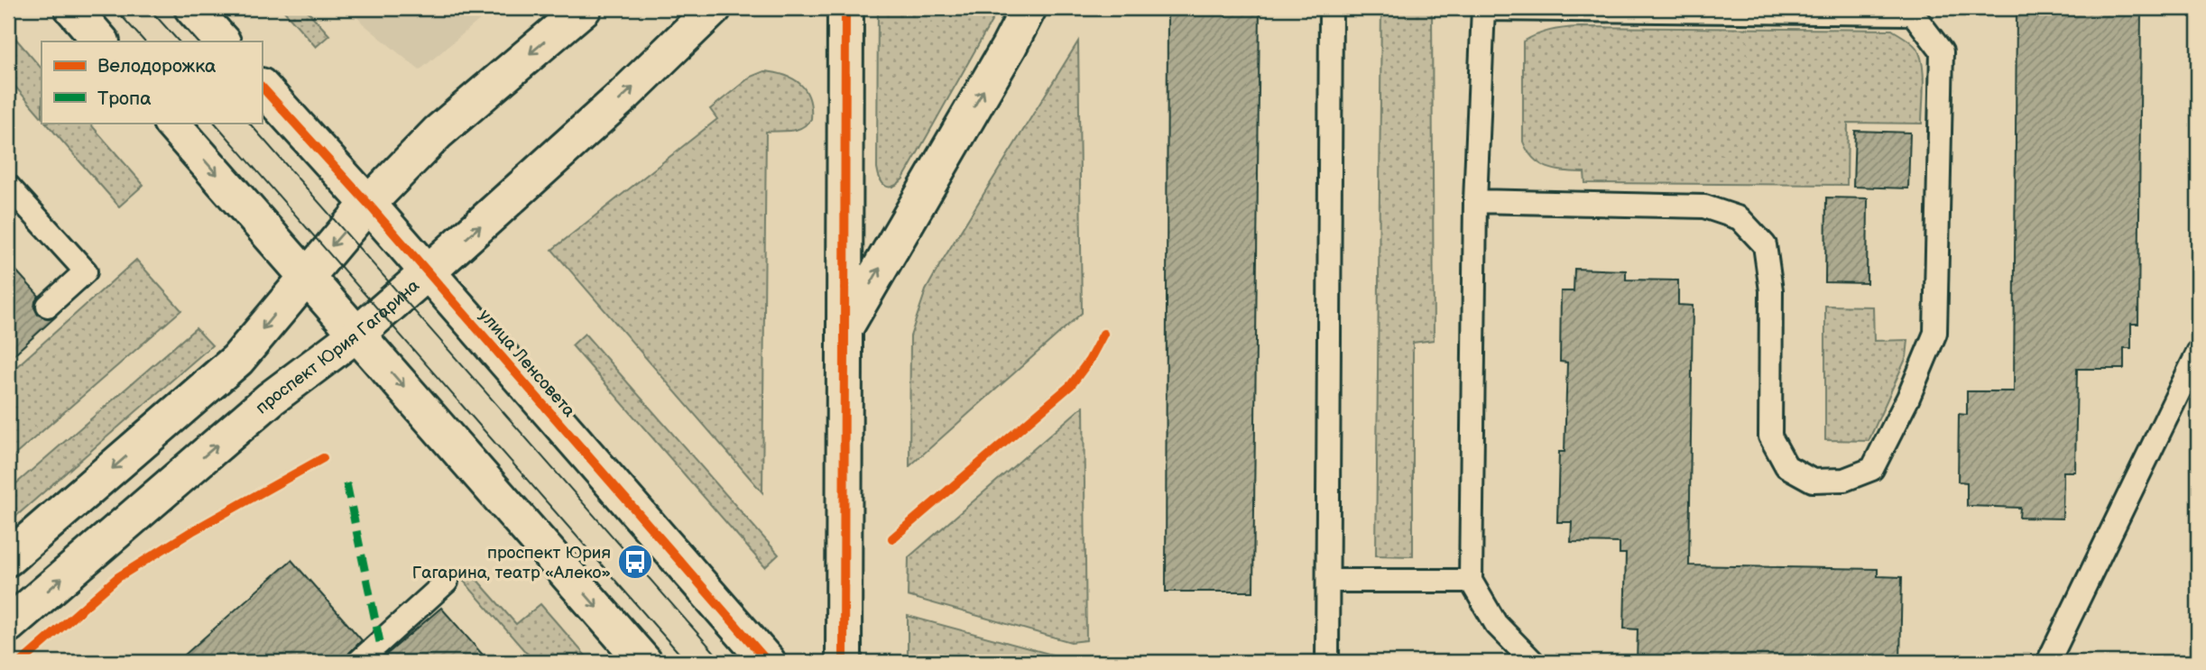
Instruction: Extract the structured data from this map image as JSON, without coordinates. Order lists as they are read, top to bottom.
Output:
{
  "streets": {
    "street": ["проспект Юрия Гагарина", "улица Ленсовета"]
  },
  "crossings": [
    ["проспект Юрия Гагарина", "улица Ленсовета"]
  ],
  "places": {
    "bus stop": ["проспект Юрия Гагарина, театр «Алеко»"]
  },
  "legend": ["Велодорожка", "Тропа"]
}
